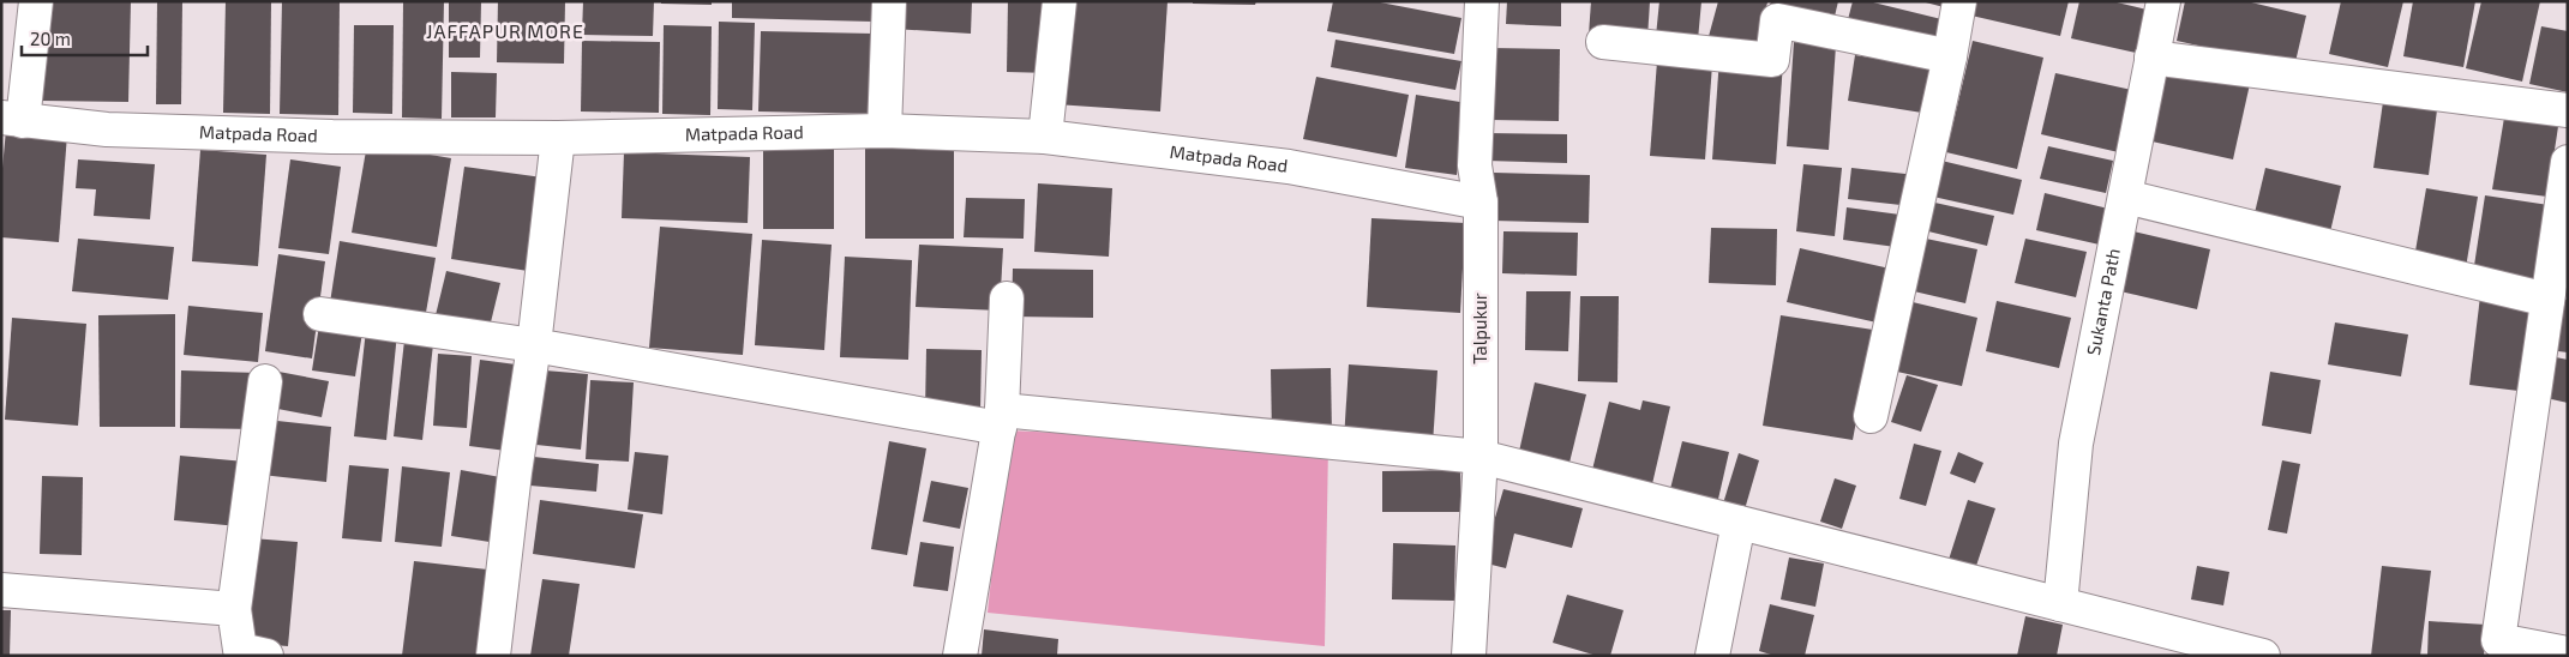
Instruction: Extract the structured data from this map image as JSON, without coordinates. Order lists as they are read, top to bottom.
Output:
{
  "streets": {
    "street": ["Matpada Road", "Sukanta Path", "Talpukur"]
  },
  "crossings": [
    ["Matpada Road", "Talpukur"]
  ],
  "districts": ["JAFFAPUR MORE"],
  "scale_bar": "20 m"
}
